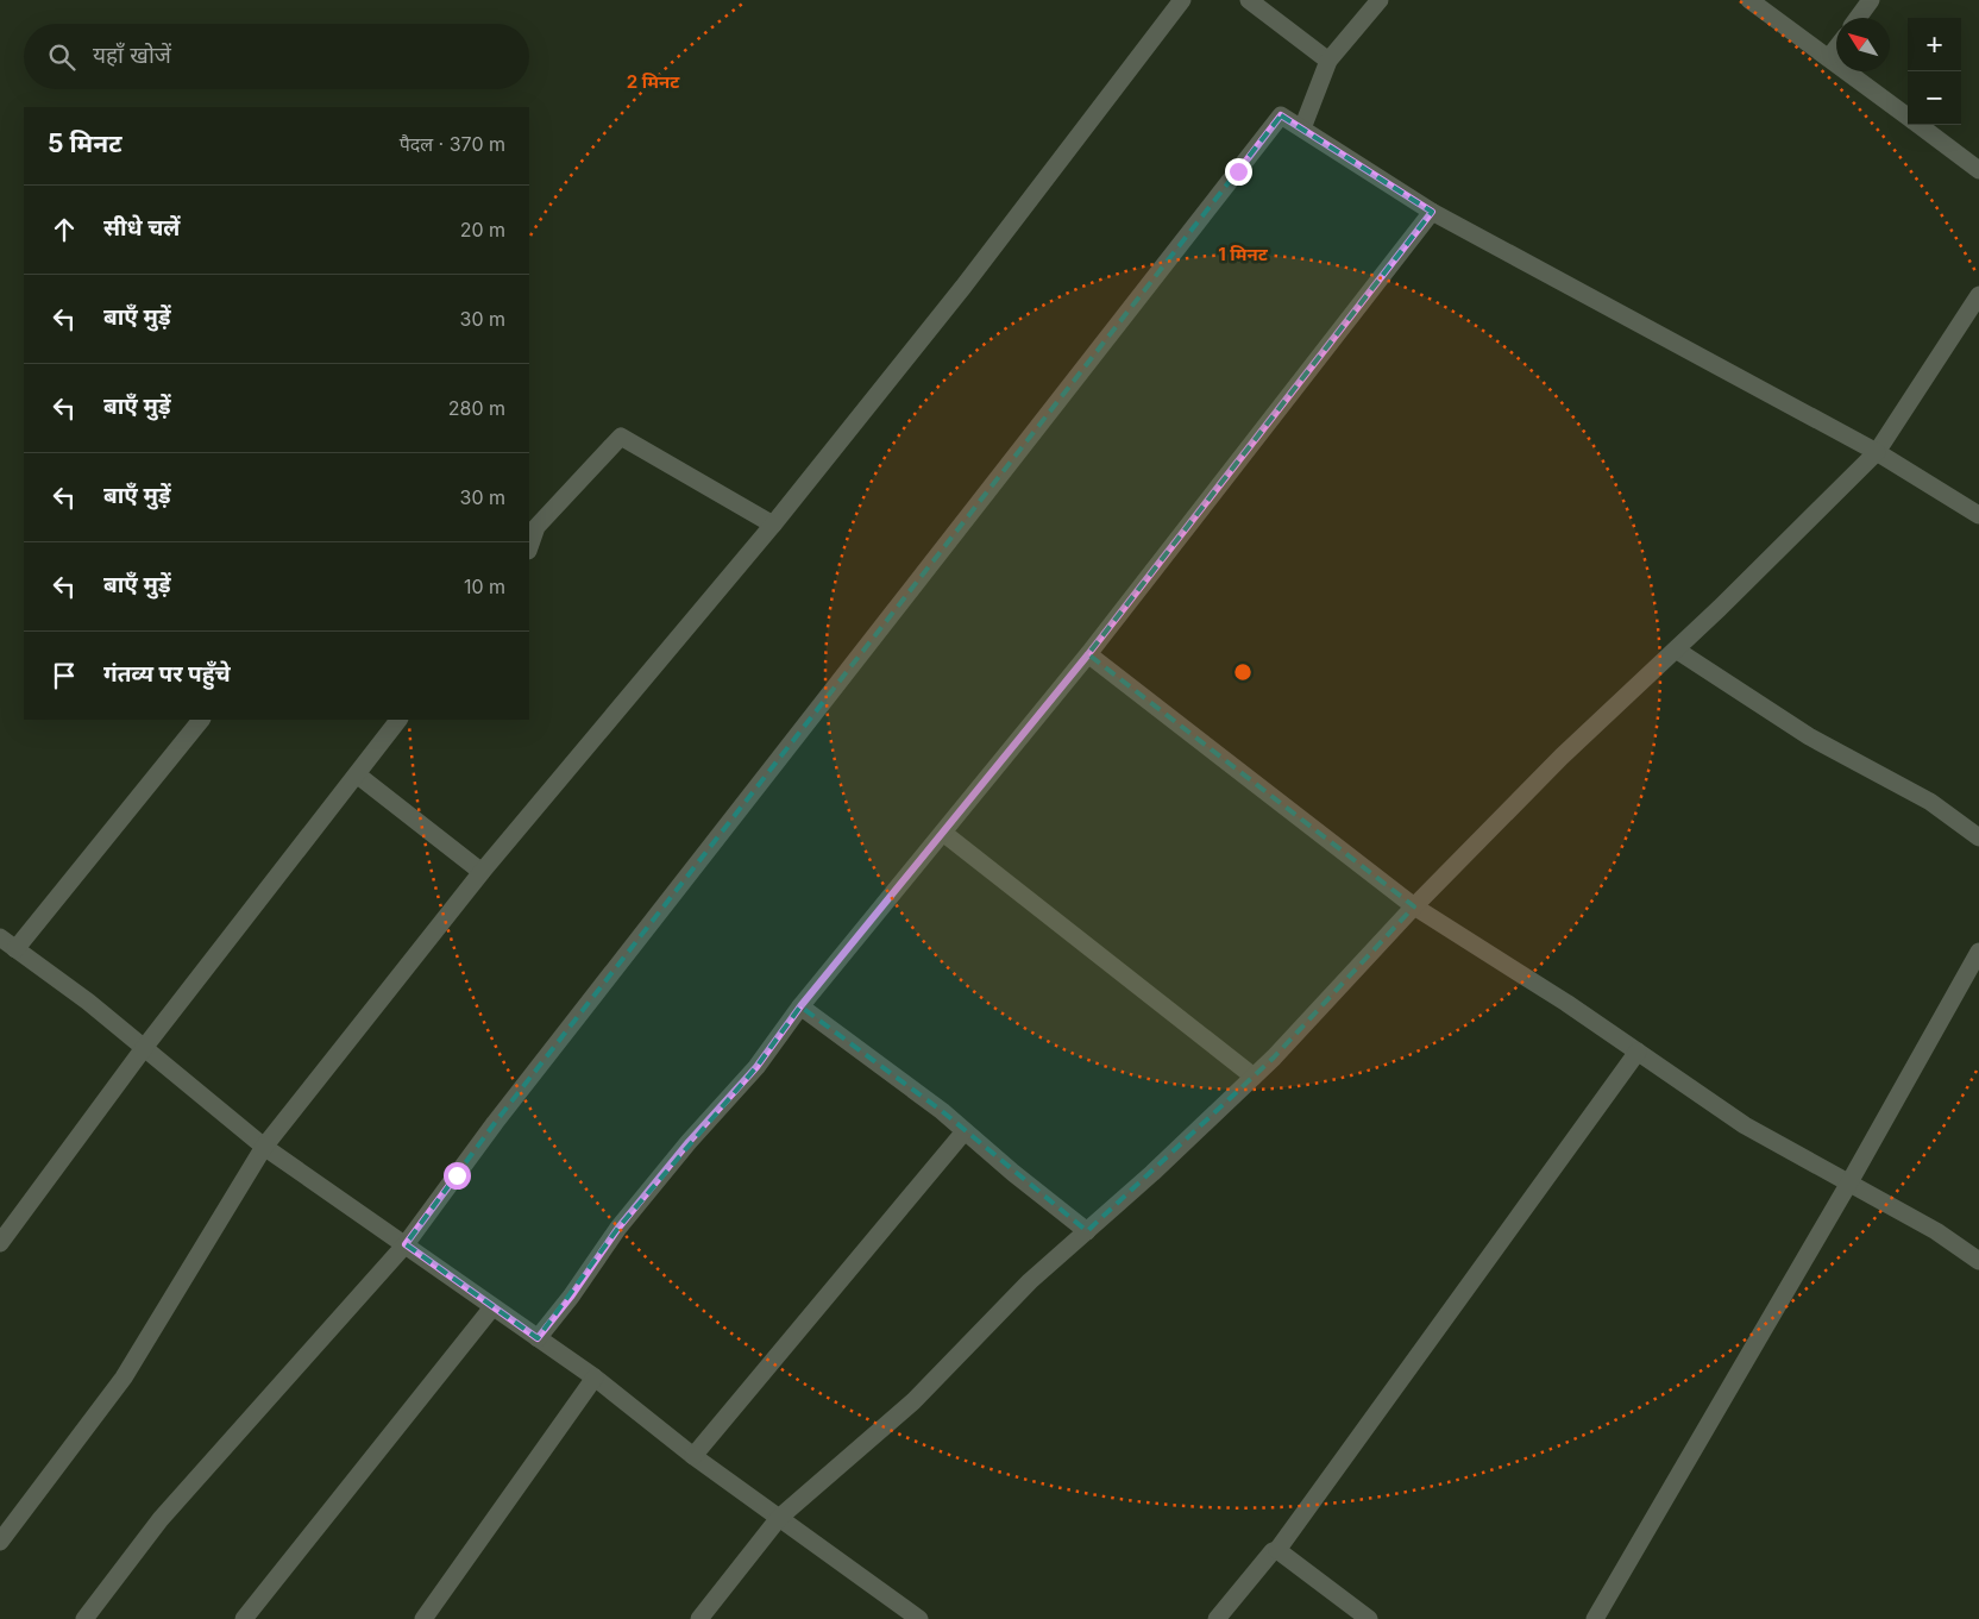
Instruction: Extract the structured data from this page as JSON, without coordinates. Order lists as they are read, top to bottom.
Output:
{
  "north": "top left",
  "page": {
    "map_buttons": ["+", "−"],
    "search": "यहाँ खोजें",
    "heading": ["5 मिनट", "पैदल · 370 m"],
    "list": [
      ["सीधे चलें", "20 m"],
      ["बाएँ मुड़ें", "30 m"],
      ["बाएँ मुड़ें", "280 m"],
      ["बाएँ मुड़ें", "30 m"],
      ["बाएँ मुड़ें", "10 m"],
      "गंतव्य पर पहुँचे"
    ]
  },
  "rings": ["2 मिनट", "1 मिनट"]
}
